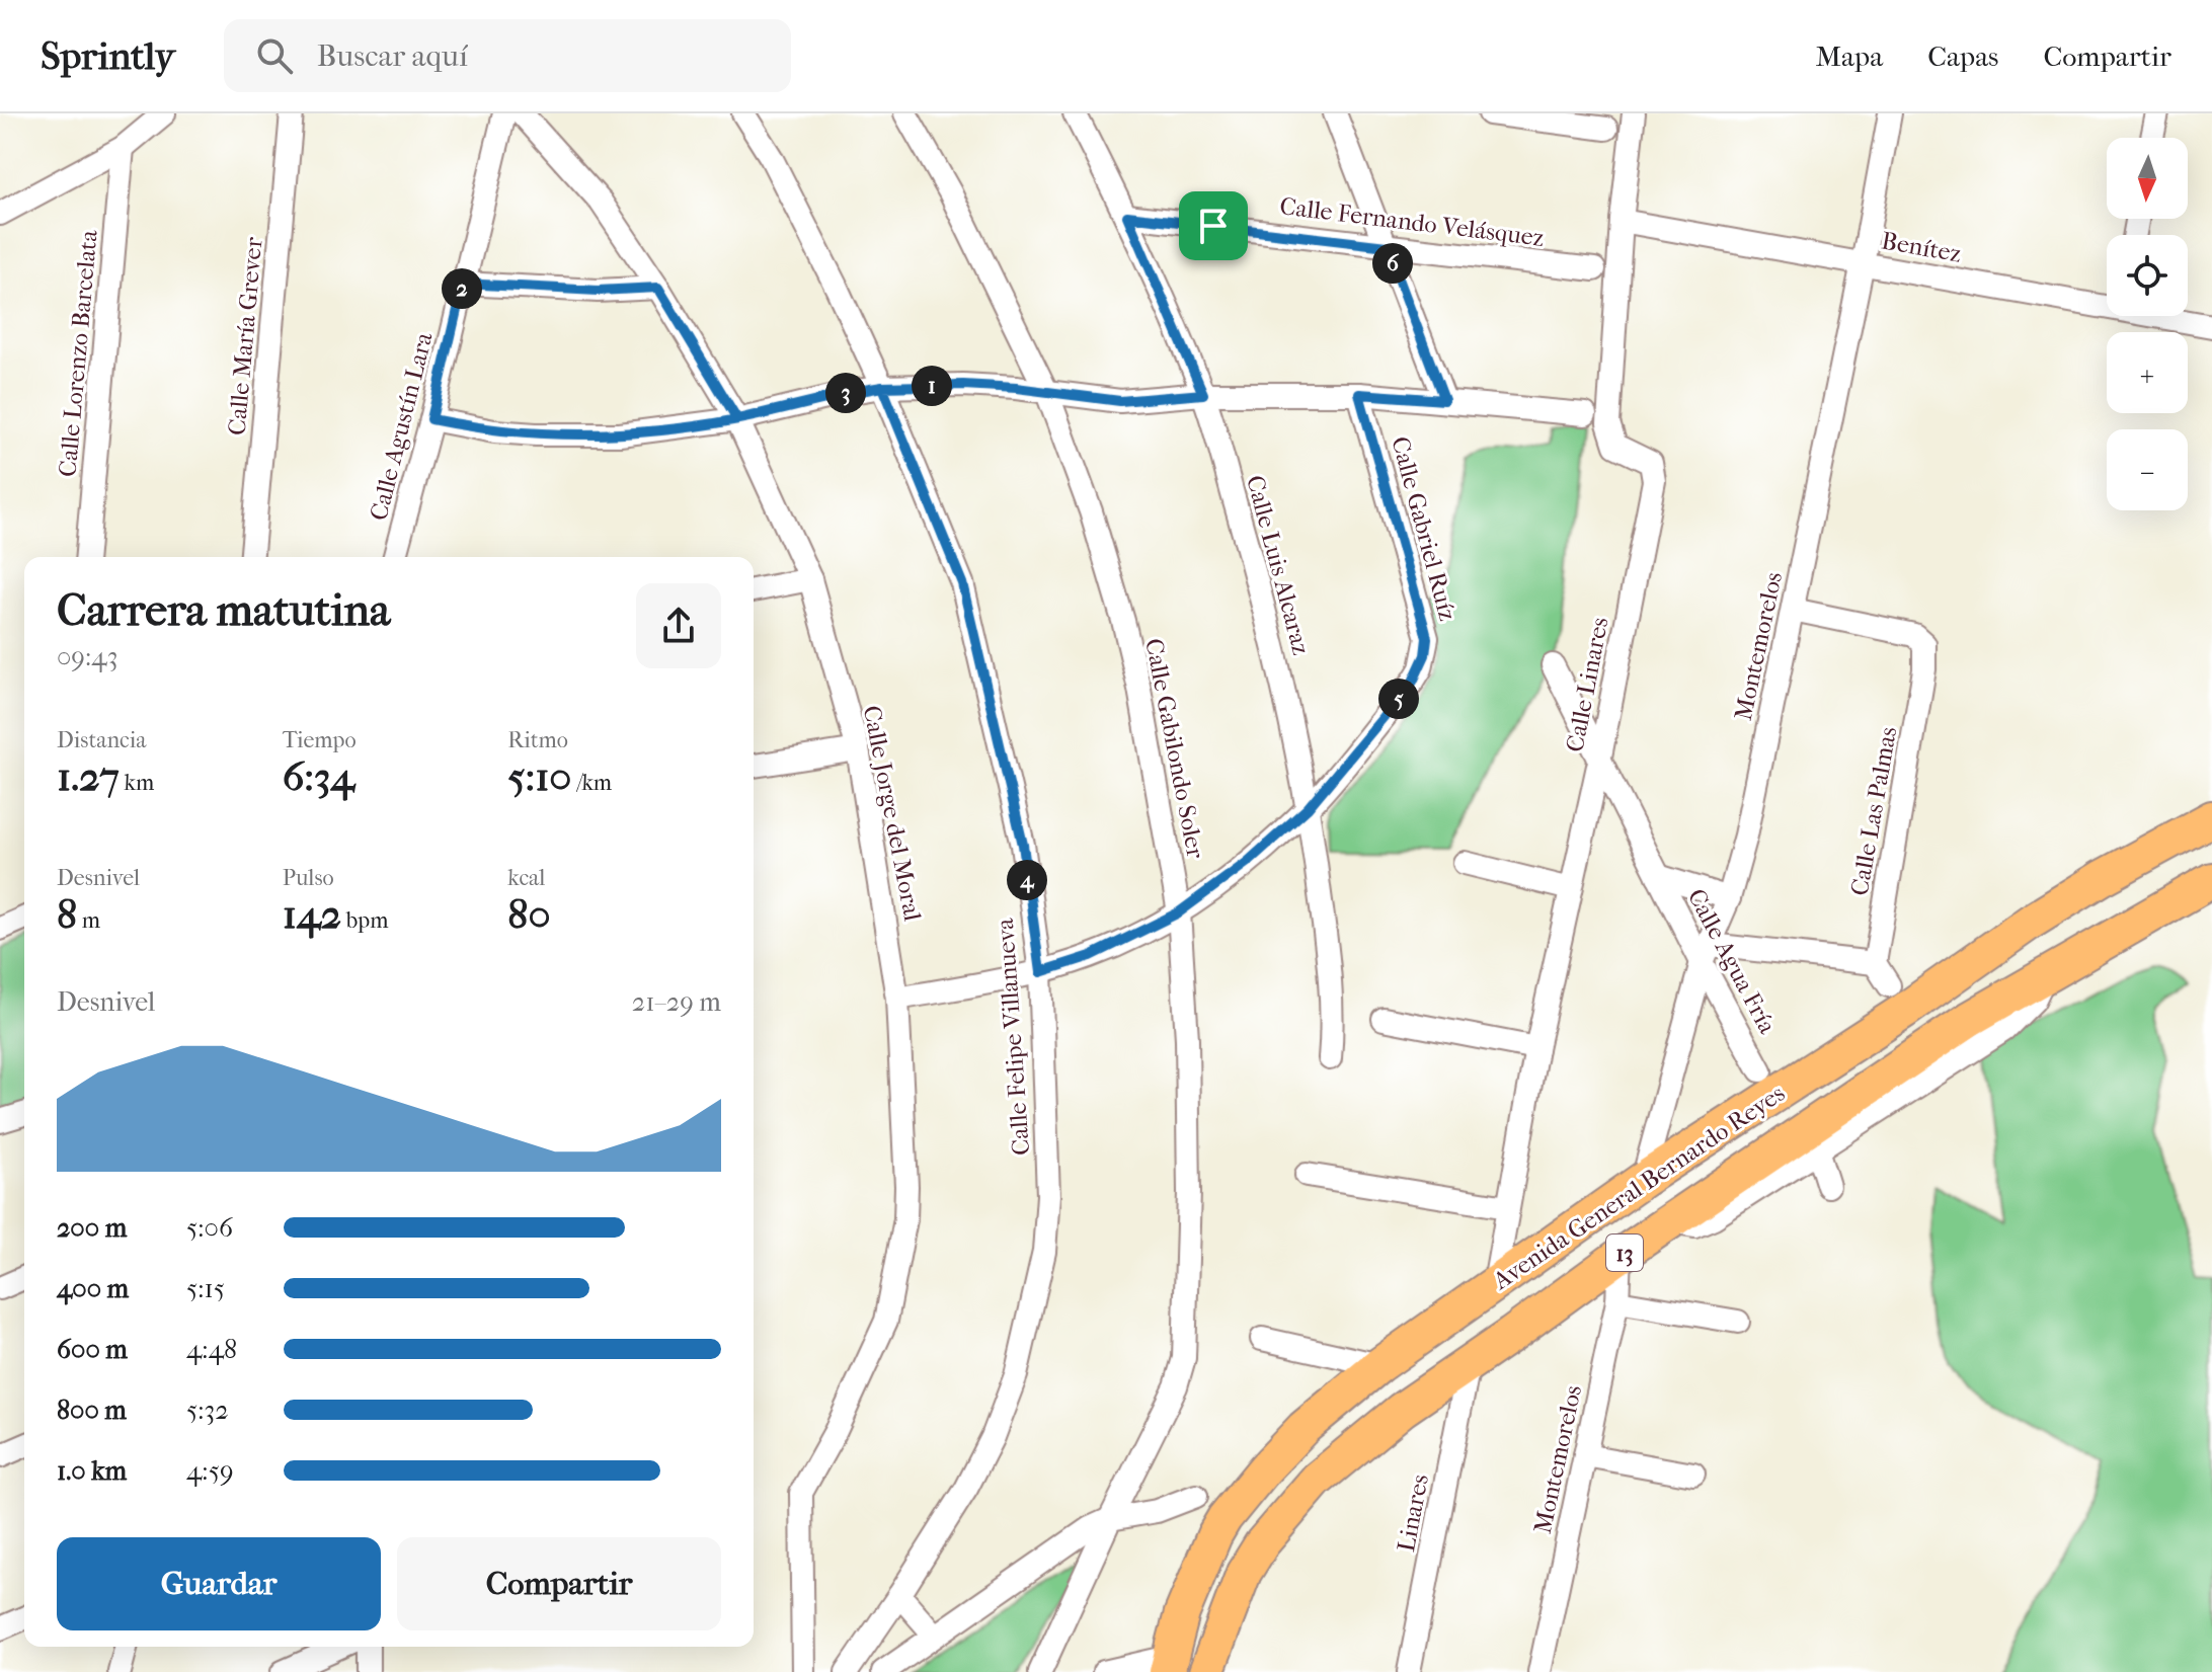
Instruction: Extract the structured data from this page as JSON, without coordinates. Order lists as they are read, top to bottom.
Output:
{
  "streets": {
    "main road": ["Avenida General Bernardo Reyes", "13"],
    "street": [
      "Calle Fernando Velásquez",
      "Benítez",
      "Calle María Grever",
      "Calle Lorenzo Barcelata",
      "Calle Agustín Lara",
      "Calle Gabriel Ruíz",
      "Calle Luis Alcaraz",
      "Montemorelos",
      "Calle Linares",
      "Calle Gabilondo Soler",
      "Calle Las Palmas",
      "Calle Jorge del Moral",
      "Calle Agua Fría",
      "Calle Felipe Villanueva",
      "Linares"
    ]
  },
  "crossings": [
    ["Calle Fernando Velásquez", "Calle Luis Alcaraz"],
    ["Benítez", "Montemorelos"],
    ["Benítez", "Calle Linares"],
    ["Calle Gabriel Ruíz", "Calle Luis Alcaraz"],
    ["Calle Gabriel Ruíz", "Calle Gabilondo Soler"],
    ["Calle Gabriel Ruíz", "Calle Jorge del Moral"],
    ["Calle Gabriel Ruíz", "Calle Felipe Villanueva"],
    ["Montemorelos", "Calle Las Palmas"],
    ["Montemorelos", "Calle Agua Fría"],
    ["Montemorelos", "Avenida General Bernardo Reyes"],
    ["Calle Linares", "Calle Agua Fría"],
    ["Calle Linares", "Avenida General Bernardo Reyes"],
    ["Avenida General Bernardo Reyes", "Linares"]
  ],
  "north": "bottom",
  "page": {
    "header": "Sprintly",
    "search": "Buscar aquí",
    "nav": ["Mapa", "Capas", "Compartir"],
    "map_buttons": ["+", "−"],
    "pins": [
      "6",
      "2",
      "1",
      "3",
      "5",
      "4"
    ],
    "heading": ["Carrera matutina", "09:43"],
    "stats": [
      ["Distancia", "1.27 km"],
      ["Tiempo", "6:34"],
      ["Ritmo", "5:10 /km"],
      ["Desnivel", "8 m"],
      ["Pulso", "142 bpm"],
      ["kcal", "80"]
    ],
    "chart": ["Desnivel", "21–29 m"],
    "list": [
      {
        "name": "200 m",
        "note": "5:06"
      },
      {
        "name": "400 m",
        "note": "5:15"
      },
      {
        "name": "600 m",
        "note": "4:48"
      },
      {
        "name": "800 m",
        "note": "5:32"
      },
      {
        "name": "1.0 km",
        "note": "4:59"
      }
    ],
    "buttons": ["Guardar", "Compartir"]
  }
}
